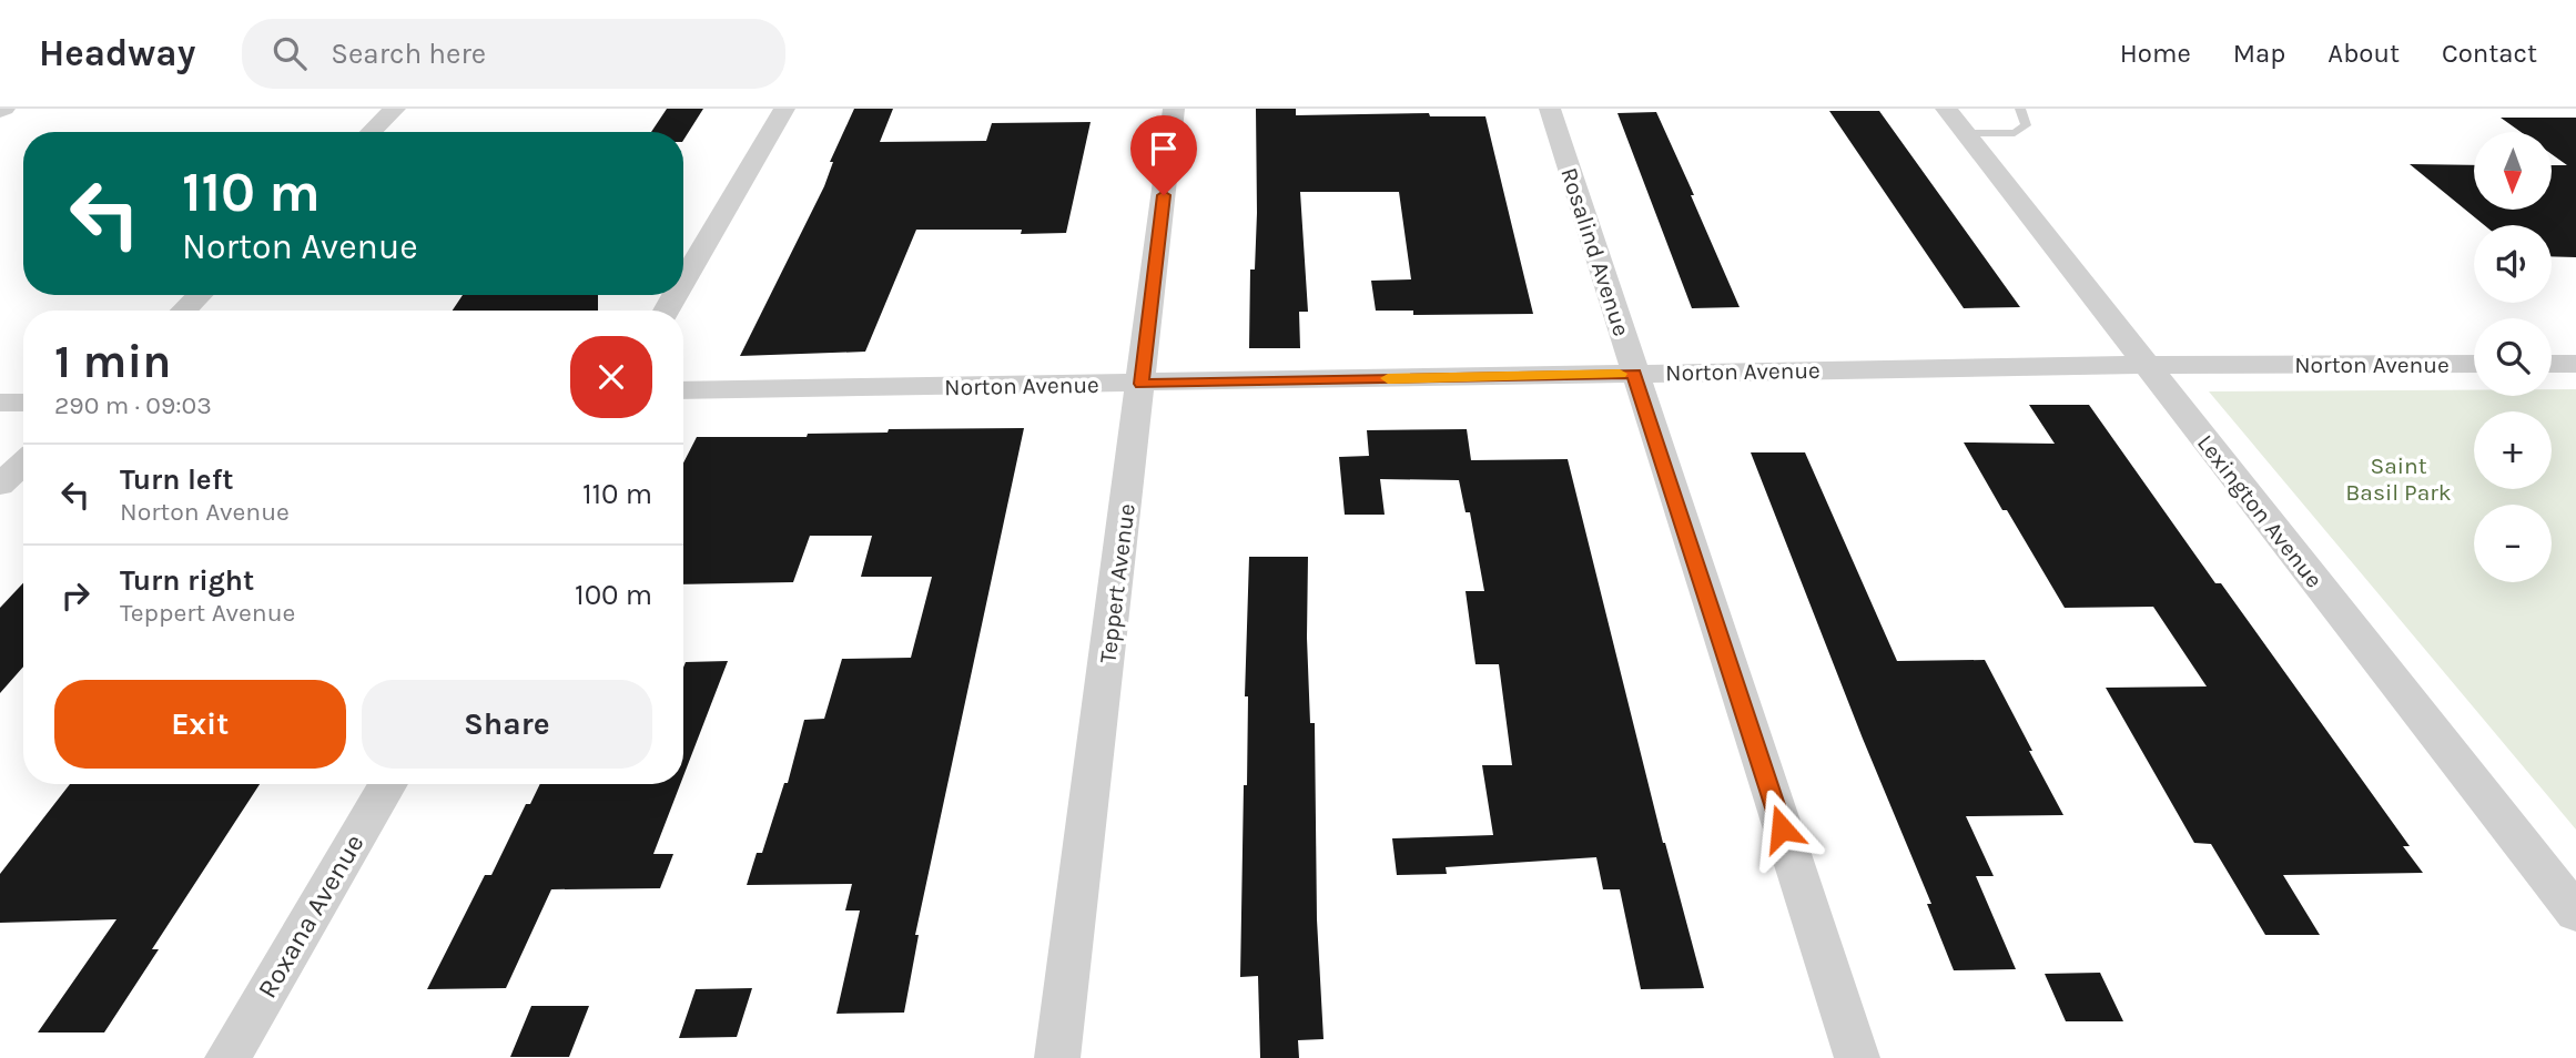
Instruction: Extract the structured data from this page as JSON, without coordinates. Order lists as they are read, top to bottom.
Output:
{
  "streets": {
    "street": [
      "Rosalind Avenue",
      "Norton Avenue",
      "Lexington Avenue",
      "Teppert Avenue",
      "Roxana Avenue"
    ]
  },
  "crossings": [
    ["Rosalind Avenue", "Norton Avenue"],
    ["Norton Avenue", "Lexington Avenue"],
    ["Norton Avenue", "Teppert Avenue"]
  ],
  "parks": ["Saint Basil Park"],
  "north": "bottom",
  "page": {
    "header": "Headway",
    "search": "Search here",
    "nav": [
      "Home",
      "Map",
      "About",
      "Contact"
    ],
    "map_buttons": ["+", "−"],
    "turn": ["110 m", "Norton Avenue"],
    "heading": ["1 min", "290 m · 09:03"],
    "list": [
      {
        "name": "Turn left",
        "note": "Norton Avenue",
        "value": "110 m"
      },
      {
        "name": "Turn right",
        "note": "Teppert Avenue",
        "value": "100 m"
      }
    ],
    "buttons": ["Exit", "Share"]
  }
}
